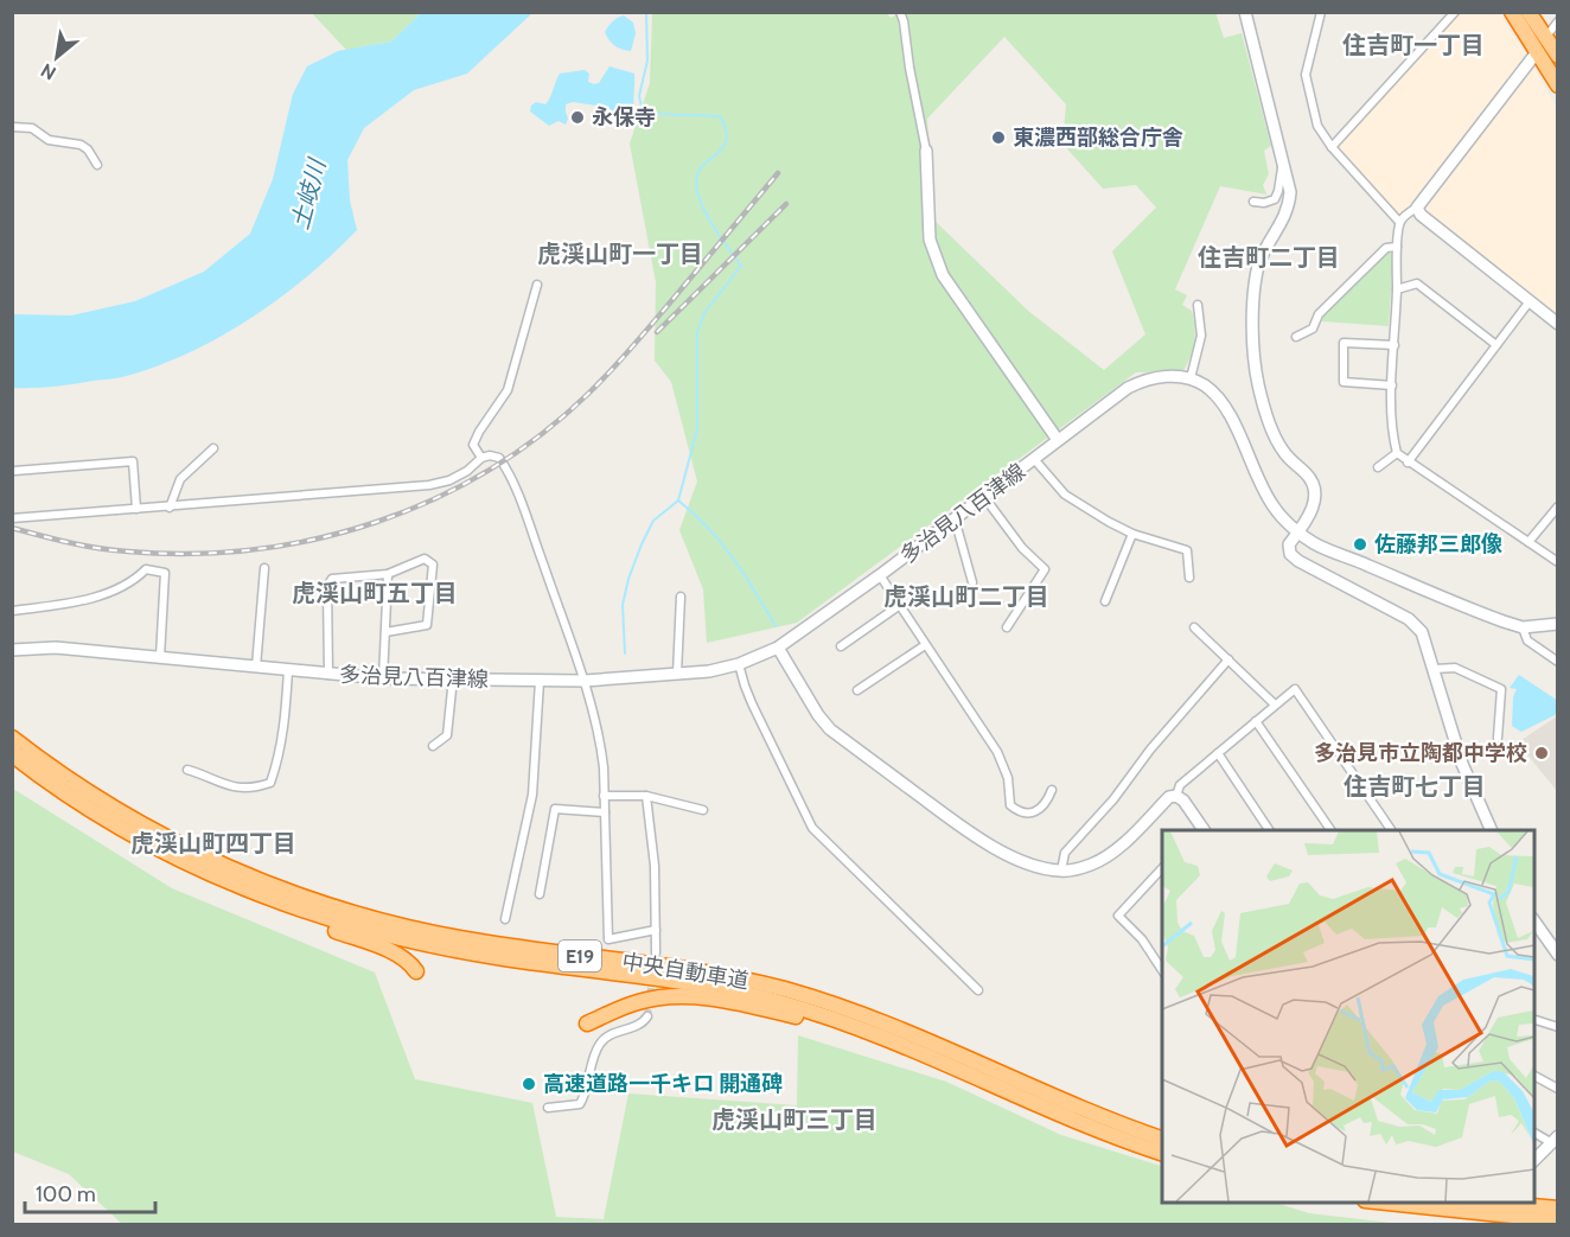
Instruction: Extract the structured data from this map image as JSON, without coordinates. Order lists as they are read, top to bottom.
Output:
{
  "streets": {
    "highway": ["E19", "中央自動車道"],
    "street": ["多治見八百津線"]
  },
  "districts": [
    "住吉町一丁目",
    "虎渓山町一丁目",
    "住吉町二丁目",
    "虎渓山町五丁目",
    "虎渓山町二丁目",
    "住吉町七丁目",
    "虎渓山町四丁目",
    "虎渓山町三丁目"
  ],
  "water": ["土岐川"],
  "places": [
    "永保寺",
    "東濃西部総合庁舎",
    "佐藤邦三郎像",
    "多治見市立陶都中学校",
    "高速道路一千キロ 開通碑"
  ],
  "scale_bar": "100 m",
  "north": "bottom left"
}
